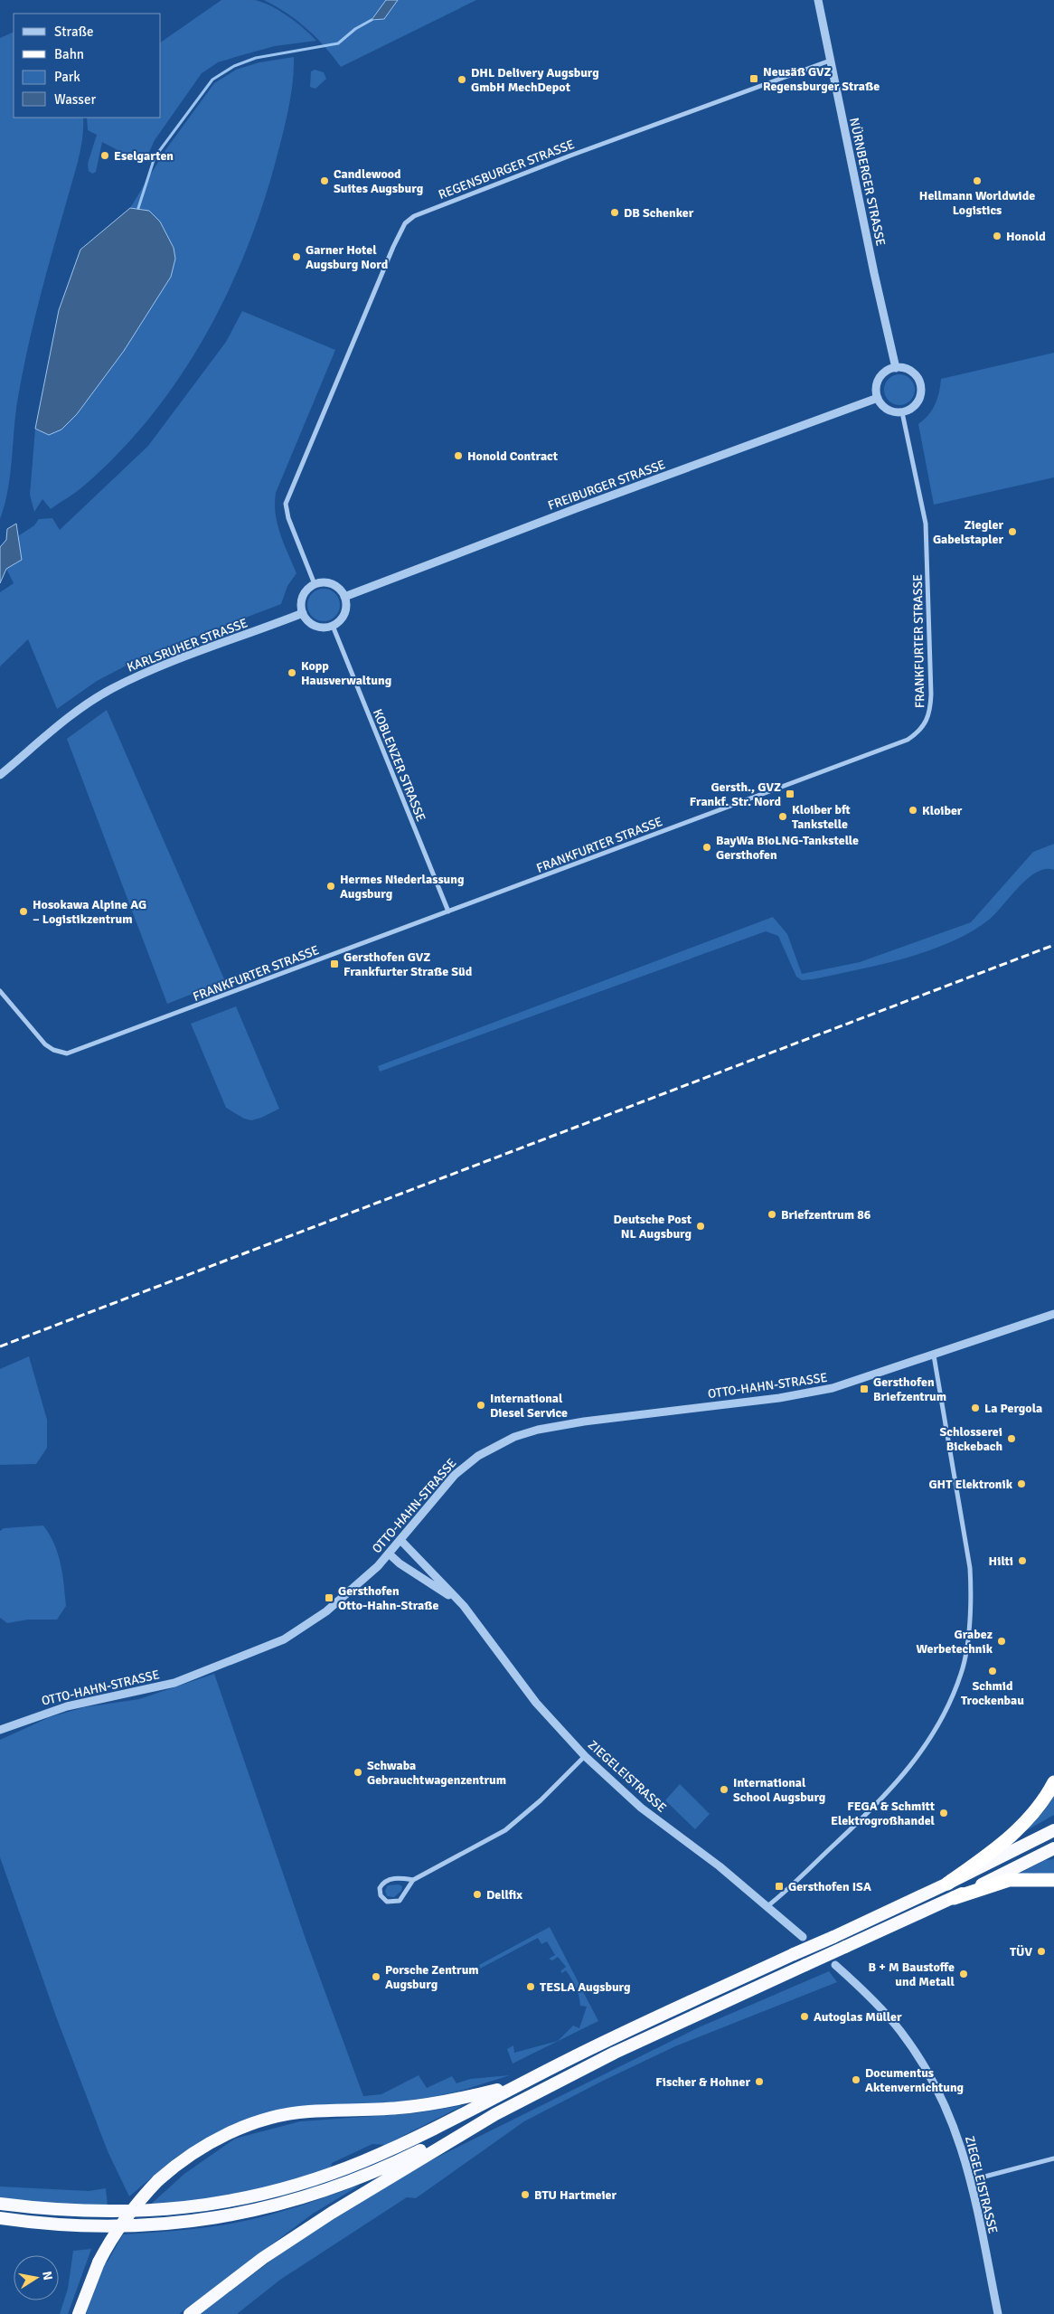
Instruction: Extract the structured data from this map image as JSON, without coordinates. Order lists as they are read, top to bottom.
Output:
{
  "streets": {
    "street": [
      "REGENSBURGER STRASSE",
      "NÜRNBERGER STRASSE",
      "FREIBURGER STRASSE",
      "FRANKFURTER STRASSE",
      "KARLSRUHER STRASSE",
      "KOBLENZER STRASSE",
      "OTTO-HAHN-STRASSE",
      "ZIEGELEISTRASSE"
    ]
  },
  "crossings": [
    ["REGENSBURGER STRASSE", "NÜRNBERGER STRASSE"],
    ["REGENSBURGER STRASSE", "FREIBURGER STRASSE"],
    ["REGENSBURGER STRASSE", "KARLSRUHER STRASSE"],
    ["REGENSBURGER STRASSE", "KOBLENZER STRASSE"],
    ["NÜRNBERGER STRASSE", "FREIBURGER STRASSE"],
    ["NÜRNBERGER STRASSE", "FRANKFURTER STRASSE"],
    ["FREIBURGER STRASSE", "FRANKFURTER STRASSE"],
    ["FREIBURGER STRASSE", "KARLSRUHER STRASSE"],
    ["FREIBURGER STRASSE", "KOBLENZER STRASSE"],
    ["FRANKFURTER STRASSE", "KOBLENZER STRASSE"],
    ["KARLSRUHER STRASSE", "KOBLENZER STRASSE"],
    ["OTTO-HAHN-STRASSE", "ZIEGELEISTRASSE"]
  ],
  "places": {
    "transit": [
      "Neusäß GVZ Regensburger Straße",
      "Gersth., GVZ Frankf. Str. Nord",
      "Gersthofen GVZ Frankfurter Straße Süd",
      "Gersthofen Briefzentrum",
      "Gersthofen Otto-Hahn-Straße",
      "Gersthofen ISA"
    ],
    "other": [
      "DHL Delivery Augsburg GmbH MechDepot",
      "Eselgarten",
      "Candlewood Suites Augsburg",
      "Hellmann Worldwide Logistics",
      "DB Schenker",
      "Honold",
      "Garner Hotel Augsburg Nord",
      "Honold Contract",
      "Ziegler Gabelstapler",
      "Kopp Hausverwaltung",
      "Kloiber",
      "Kloiber bft Tankstelle",
      "BayWa BioLNG-Tankstelle Gersthofen",
      "Hermes Niederlassung Augsburg",
      "Hosokawa Alpine AG – Logistikzentrum",
      "Briefzentrum 86",
      "Deutsche Post NL Augsburg",
      "International Diesel Service",
      "La Pergola",
      "Schlosserei Bickebach",
      "GHT Elektronik",
      "Hilti",
      "Grabez Werbetechnik",
      "Schmid Trockenbau",
      "Schwaba Gebrauchtwagenzentrum",
      "International School Augsburg",
      "FEGA & Schmitt Elektrogroßhandel",
      "Dellfix",
      "TÜV",
      "B + M Baustoffe und Metall",
      "Porsche Zentrum Augsburg",
      "TESLA Augsburg",
      "Autoglas Müller",
      "Documentus Aktenvernichtung",
      "Fischer & Hohner",
      "BTU Hartmeier"
    ]
  },
  "legend": [
    "Straße",
    "Bahn",
    "Park",
    "Wasser"
  ],
  "north": "right"
}
